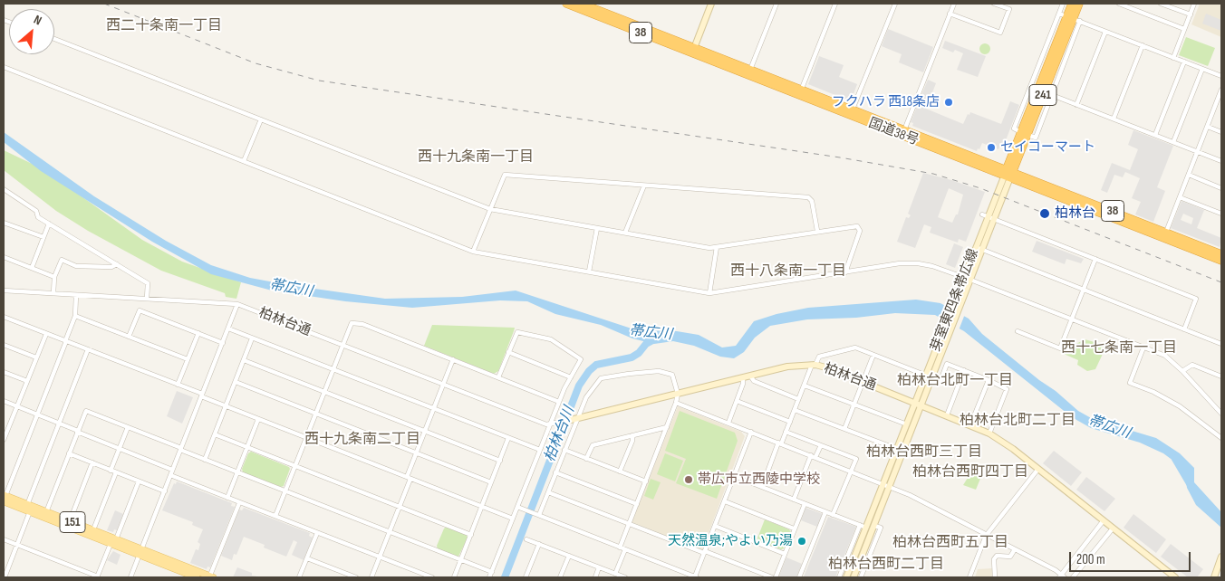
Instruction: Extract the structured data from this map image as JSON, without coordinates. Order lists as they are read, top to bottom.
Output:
{
  "streets": {
    "highway": ["38", "241", "国道38号"],
    "main road": ["芽室東四条帯広線", "柏林台通", "151"]
  },
  "crossings": [
    ["241", "国道38号"],
    ["241", "芽室東四条帯広線"],
    ["国道38号", "芽室東四条帯広線"],
    ["芽室東四条帯広線", "柏林台通"]
  ],
  "districts": [
    "西二十条南一丁目",
    "西十九条南一丁目",
    "西十八条南一丁目",
    "西十七条南一丁目",
    "柏林台北町一丁目",
    "柏林台北町二丁目",
    "西十九条南二丁目",
    "柏林台西町三丁目",
    "柏林台西町四丁目",
    "柏林台西町五丁目",
    "柏林台西町二丁目"
  ],
  "water": ["帯広川", "柏林台川"],
  "places": [
    "フクハラ 西18条店",
    "セイコーマート",
    "柏林台",
    "帯広市立西陵中学校",
    "天然温泉;やよい乃湯"
  ],
  "scale_bar": "200 m",
  "north": "top right"
}
